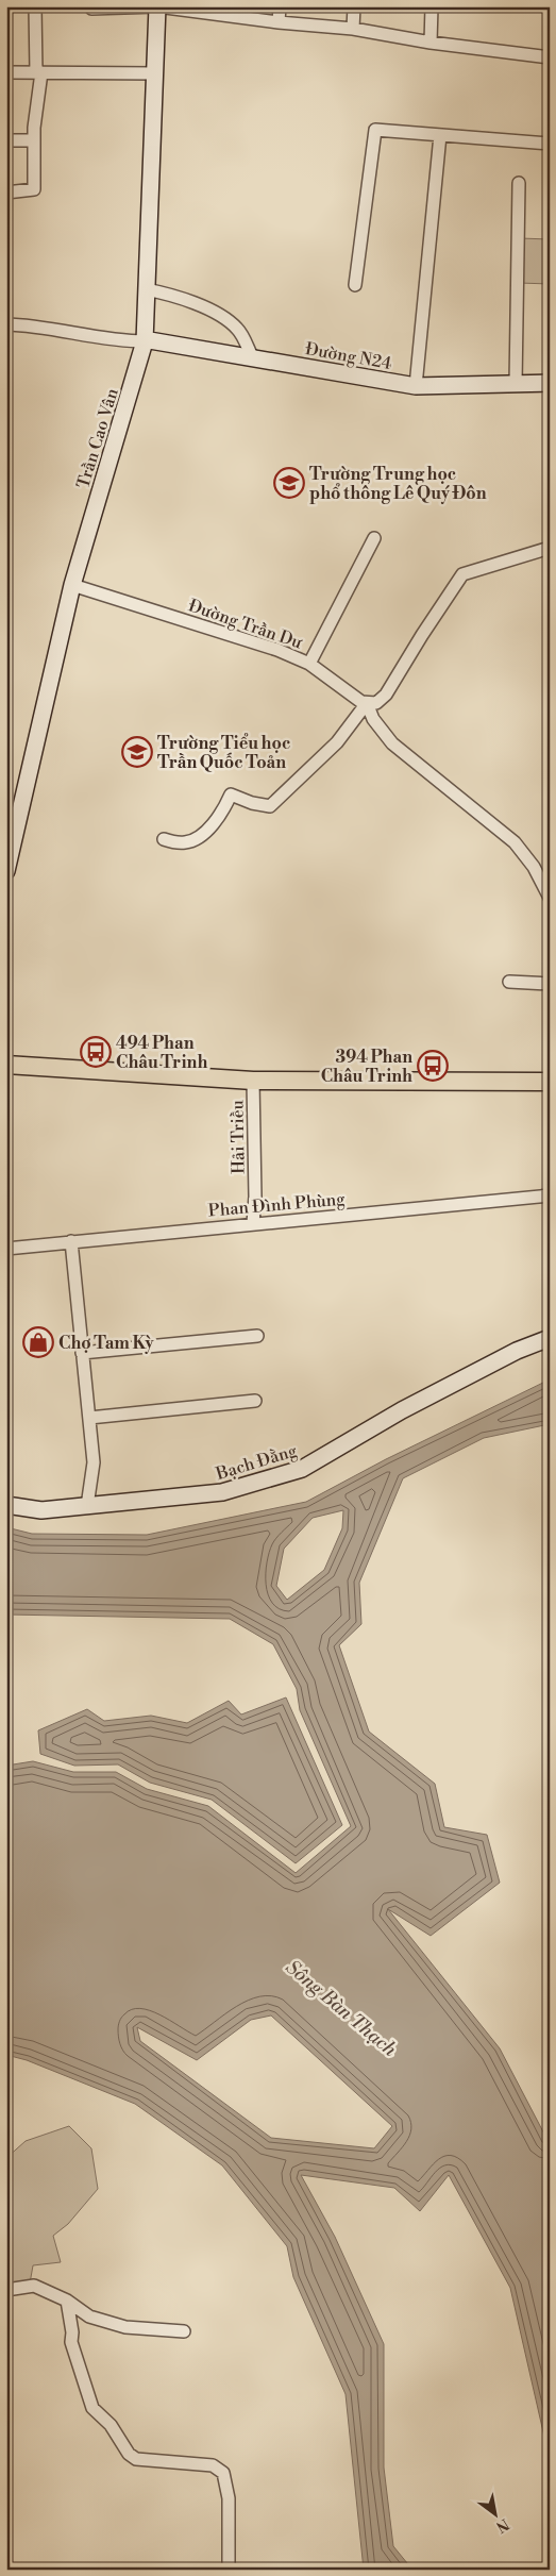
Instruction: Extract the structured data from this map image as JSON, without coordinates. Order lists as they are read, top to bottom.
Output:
{
  "streets": {
    "street": [
      "Đường N24",
      "Trần Cao Vân",
      "Đường Trần Dư",
      "Hải Triều",
      "Phan Đình Phùng",
      "Bạch Đằng"
    ]
  },
  "crossings": [
    ["Đường N24", "Trần Cao Vân"],
    ["Trần Cao Vân", "Đường Trần Dư"],
    ["Hải Triều", "Phan Đình Phùng"]
  ],
  "water": ["Sông Bàn Thạch"],
  "places": {
    "school or university": ["Trường Trung học phổ thông Lê Quý Đôn", "Trường Tiểu học Trần Quốc Toản"],
    "bus stop": ["494 Phan Châu Trinh", "394 Phan Châu Trinh"],
    "shop": ["Chợ Tam Kỳ"]
  },
  "north": "bottom right"
}
